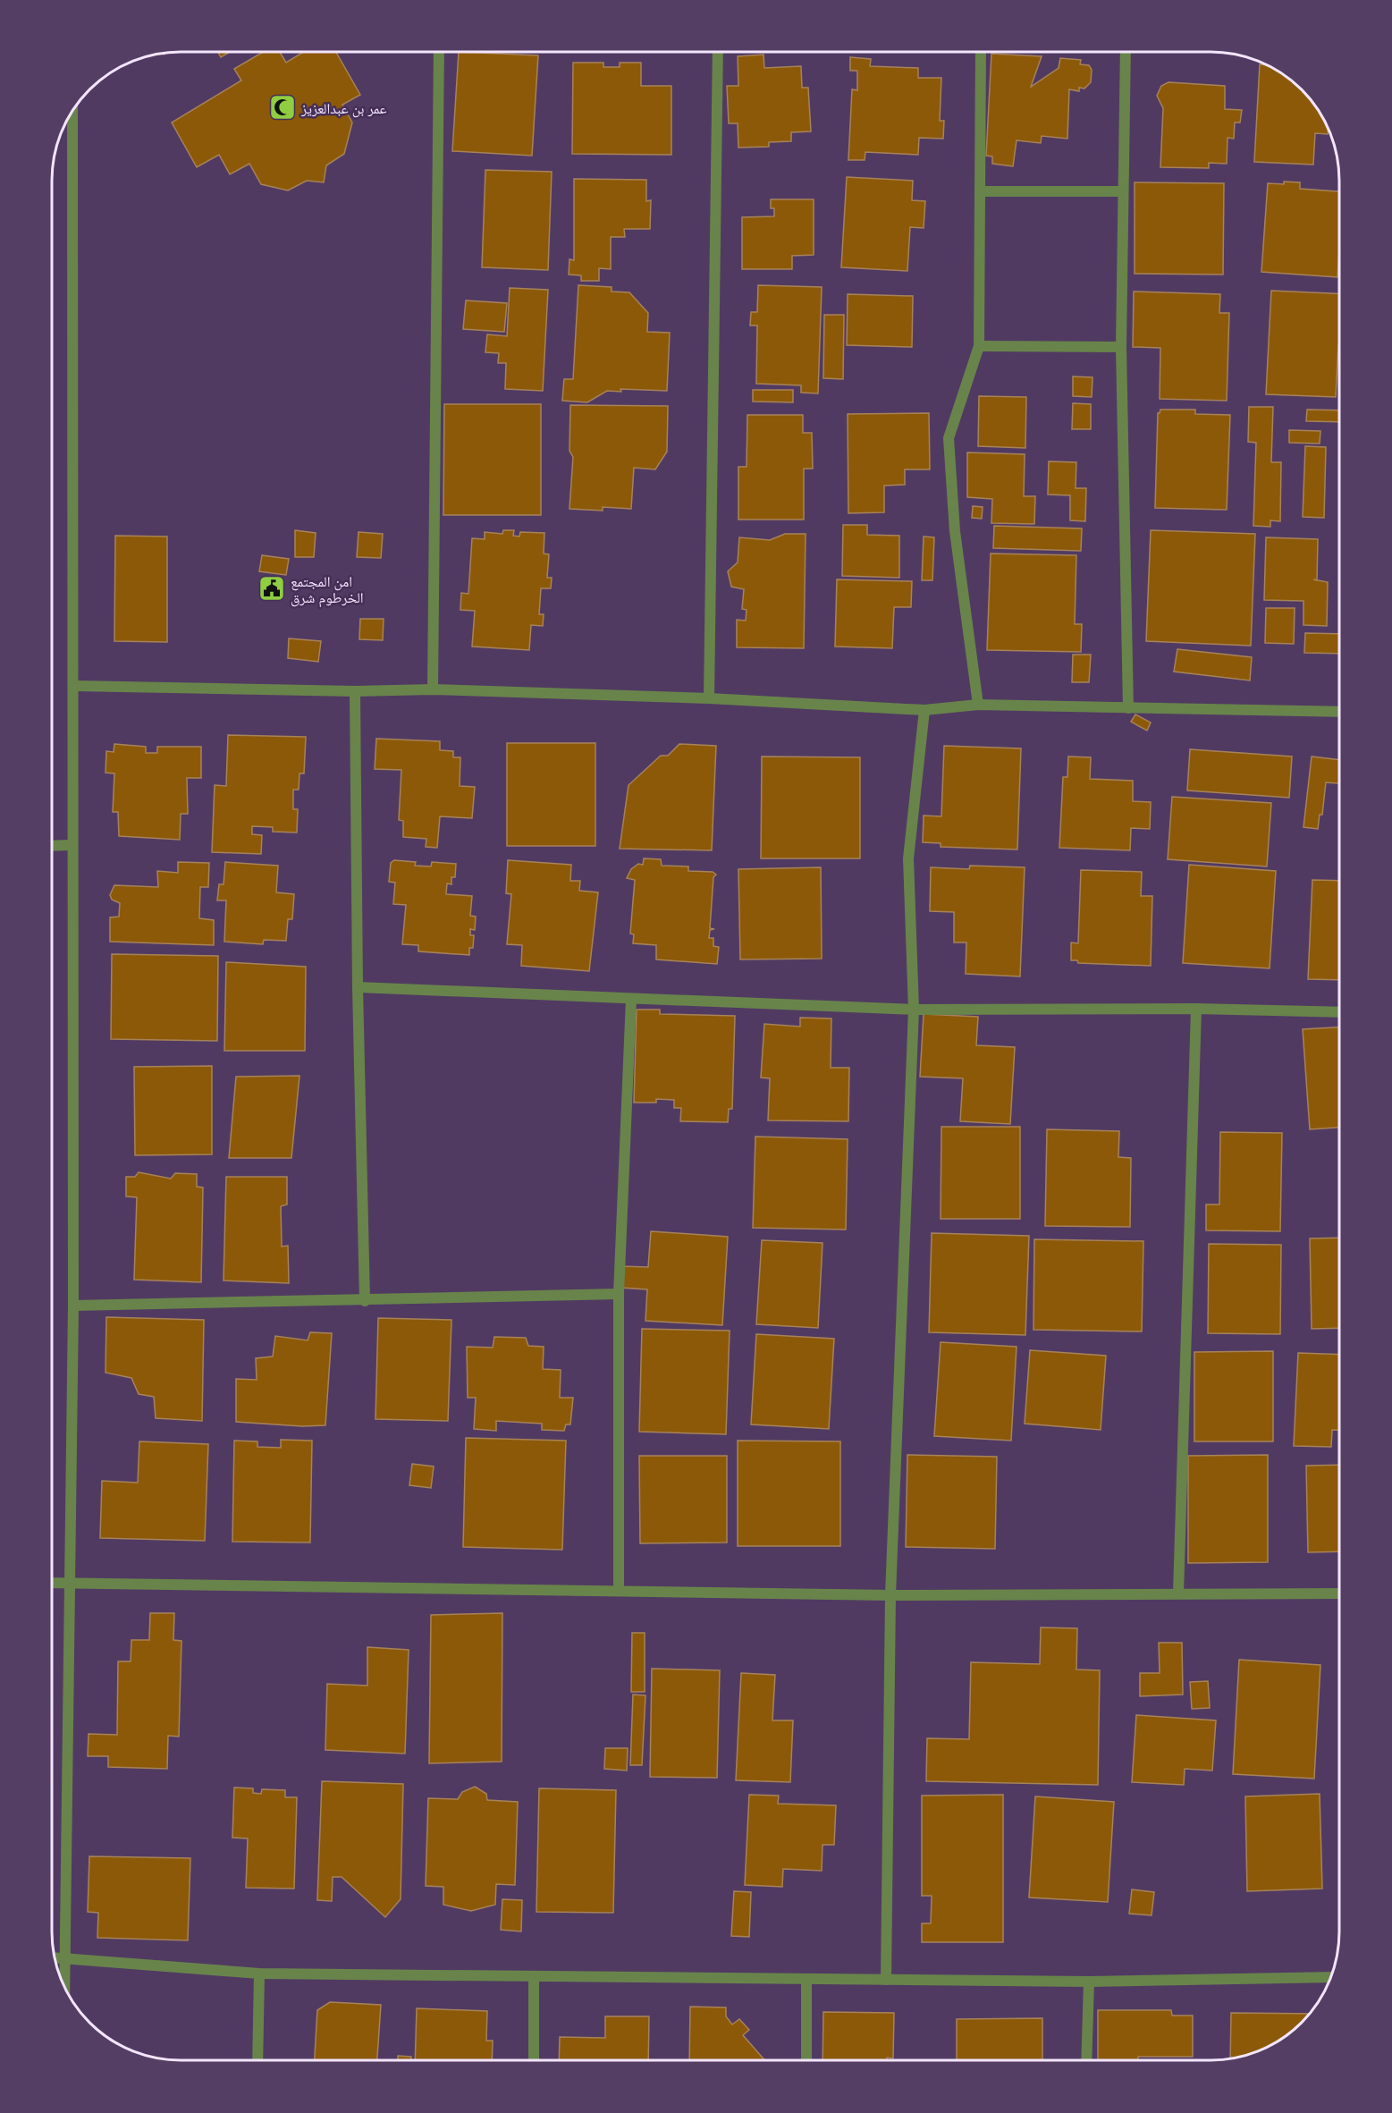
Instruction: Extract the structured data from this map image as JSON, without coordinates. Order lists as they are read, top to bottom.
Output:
{
  "places": {
    "mosque": ["عمر بن عبدالعزيز"],
    "public building": ["امن المجتمع الخرطوم شرق"]
  }
}
